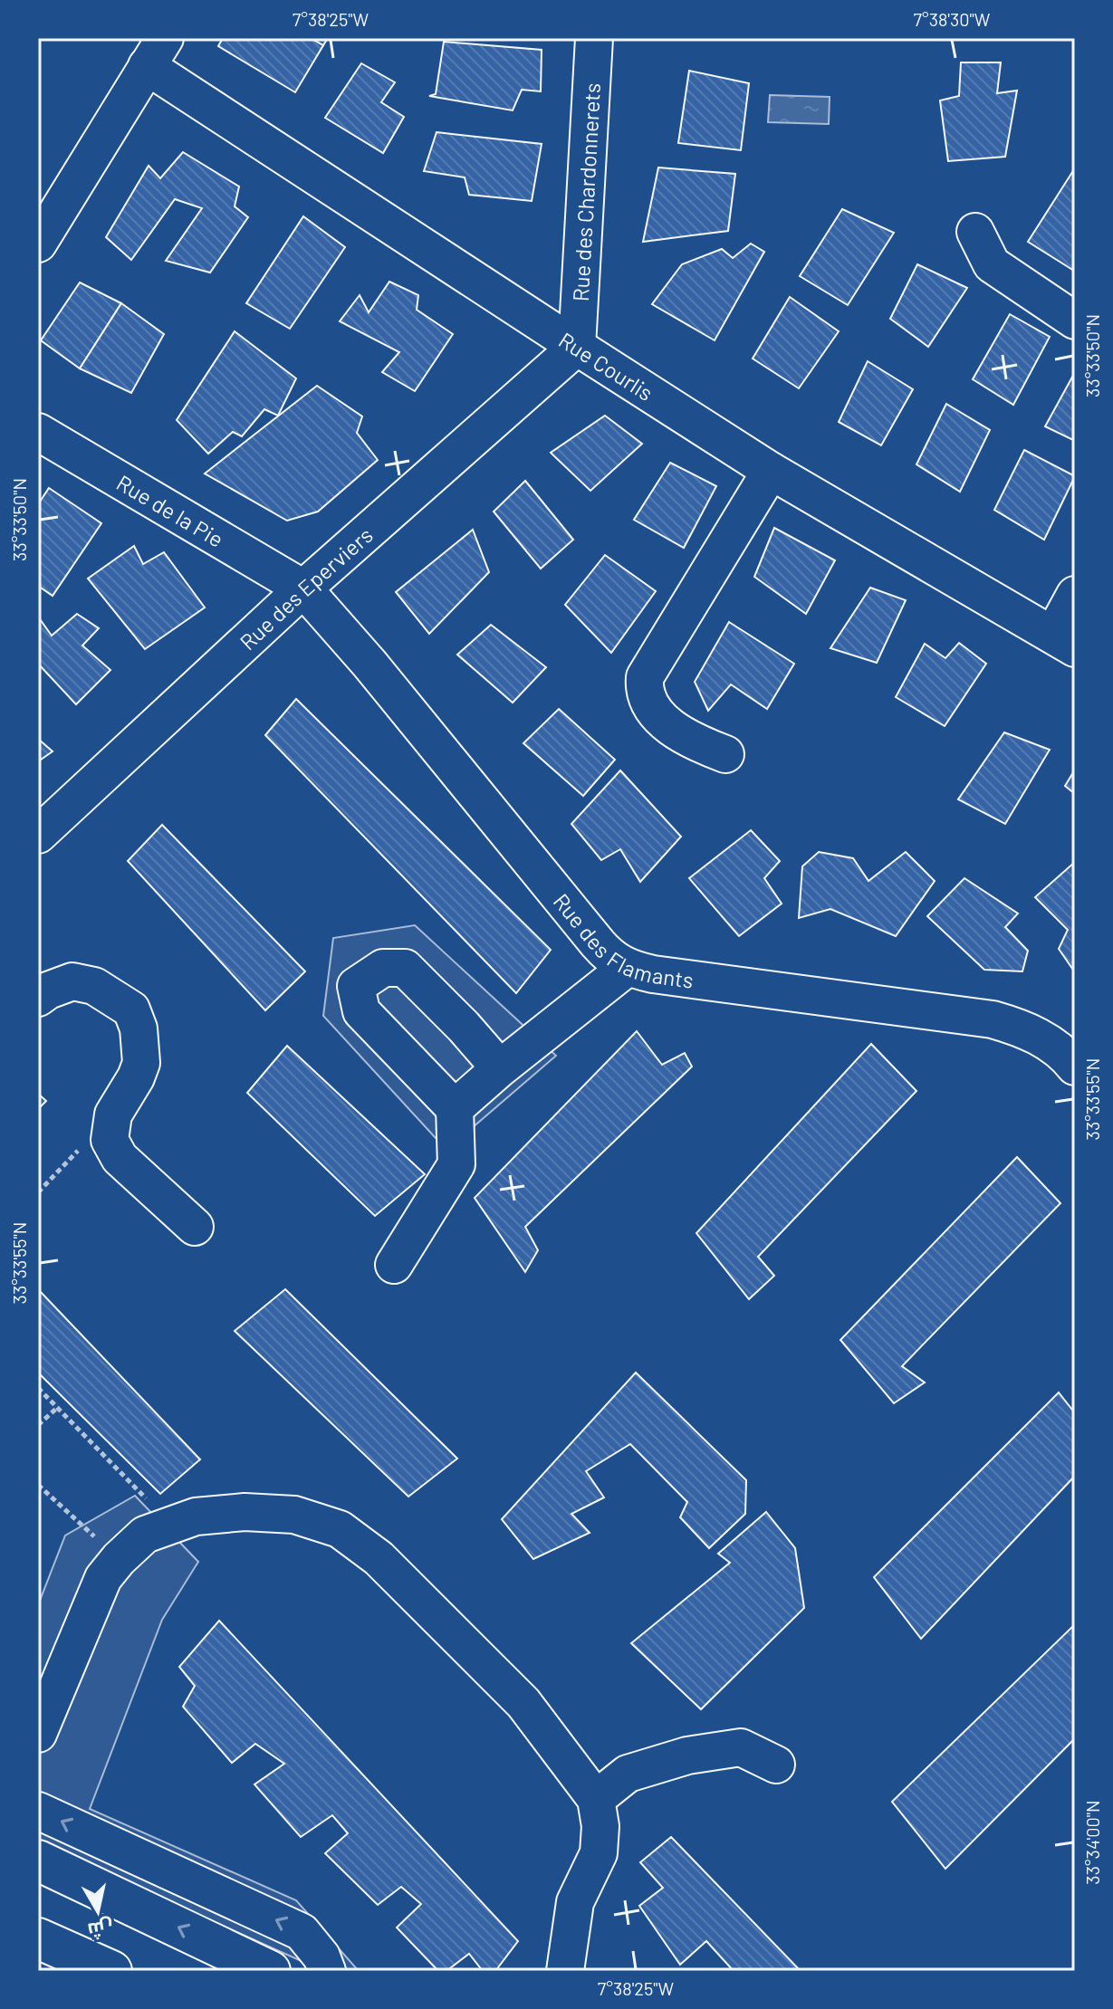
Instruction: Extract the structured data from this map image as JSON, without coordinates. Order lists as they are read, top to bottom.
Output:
{
  "streets": {
    "street": [
      "Rue des Chardonnerets",
      "Rue Courlis",
      "Rue de la Pie",
      "Rue des Eperviers",
      "Rue des Flamants"
    ]
  },
  "crossings": [
    ["Rue des Chardonnerets", "Rue Courlis"],
    ["Rue des Chardonnerets", "Rue des Eperviers"],
    ["Rue Courlis", "Rue des Eperviers"],
    ["Rue de la Pie", "Rue des Eperviers"],
    ["Rue de la Pie", "Rue des Flamants"],
    ["Rue des Eperviers", "Rue des Flamants"]
  ],
  "north": "bottom",
  "coordinates": [
    "7°38'25\"W",
    "7°38'30\"W",
    "33°33'50\"N",
    "33°33'55\"N",
    "33°34'00\"N"
  ]
}
